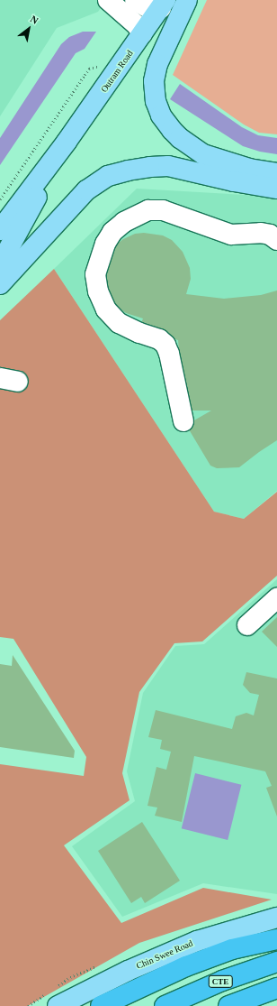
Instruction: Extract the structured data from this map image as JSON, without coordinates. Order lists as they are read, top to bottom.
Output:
{
  "streets": {
    "highway": ["CTE"],
    "main road": ["Outram Road", "Chin Swee Road"]
  },
  "north": "top right"
}
